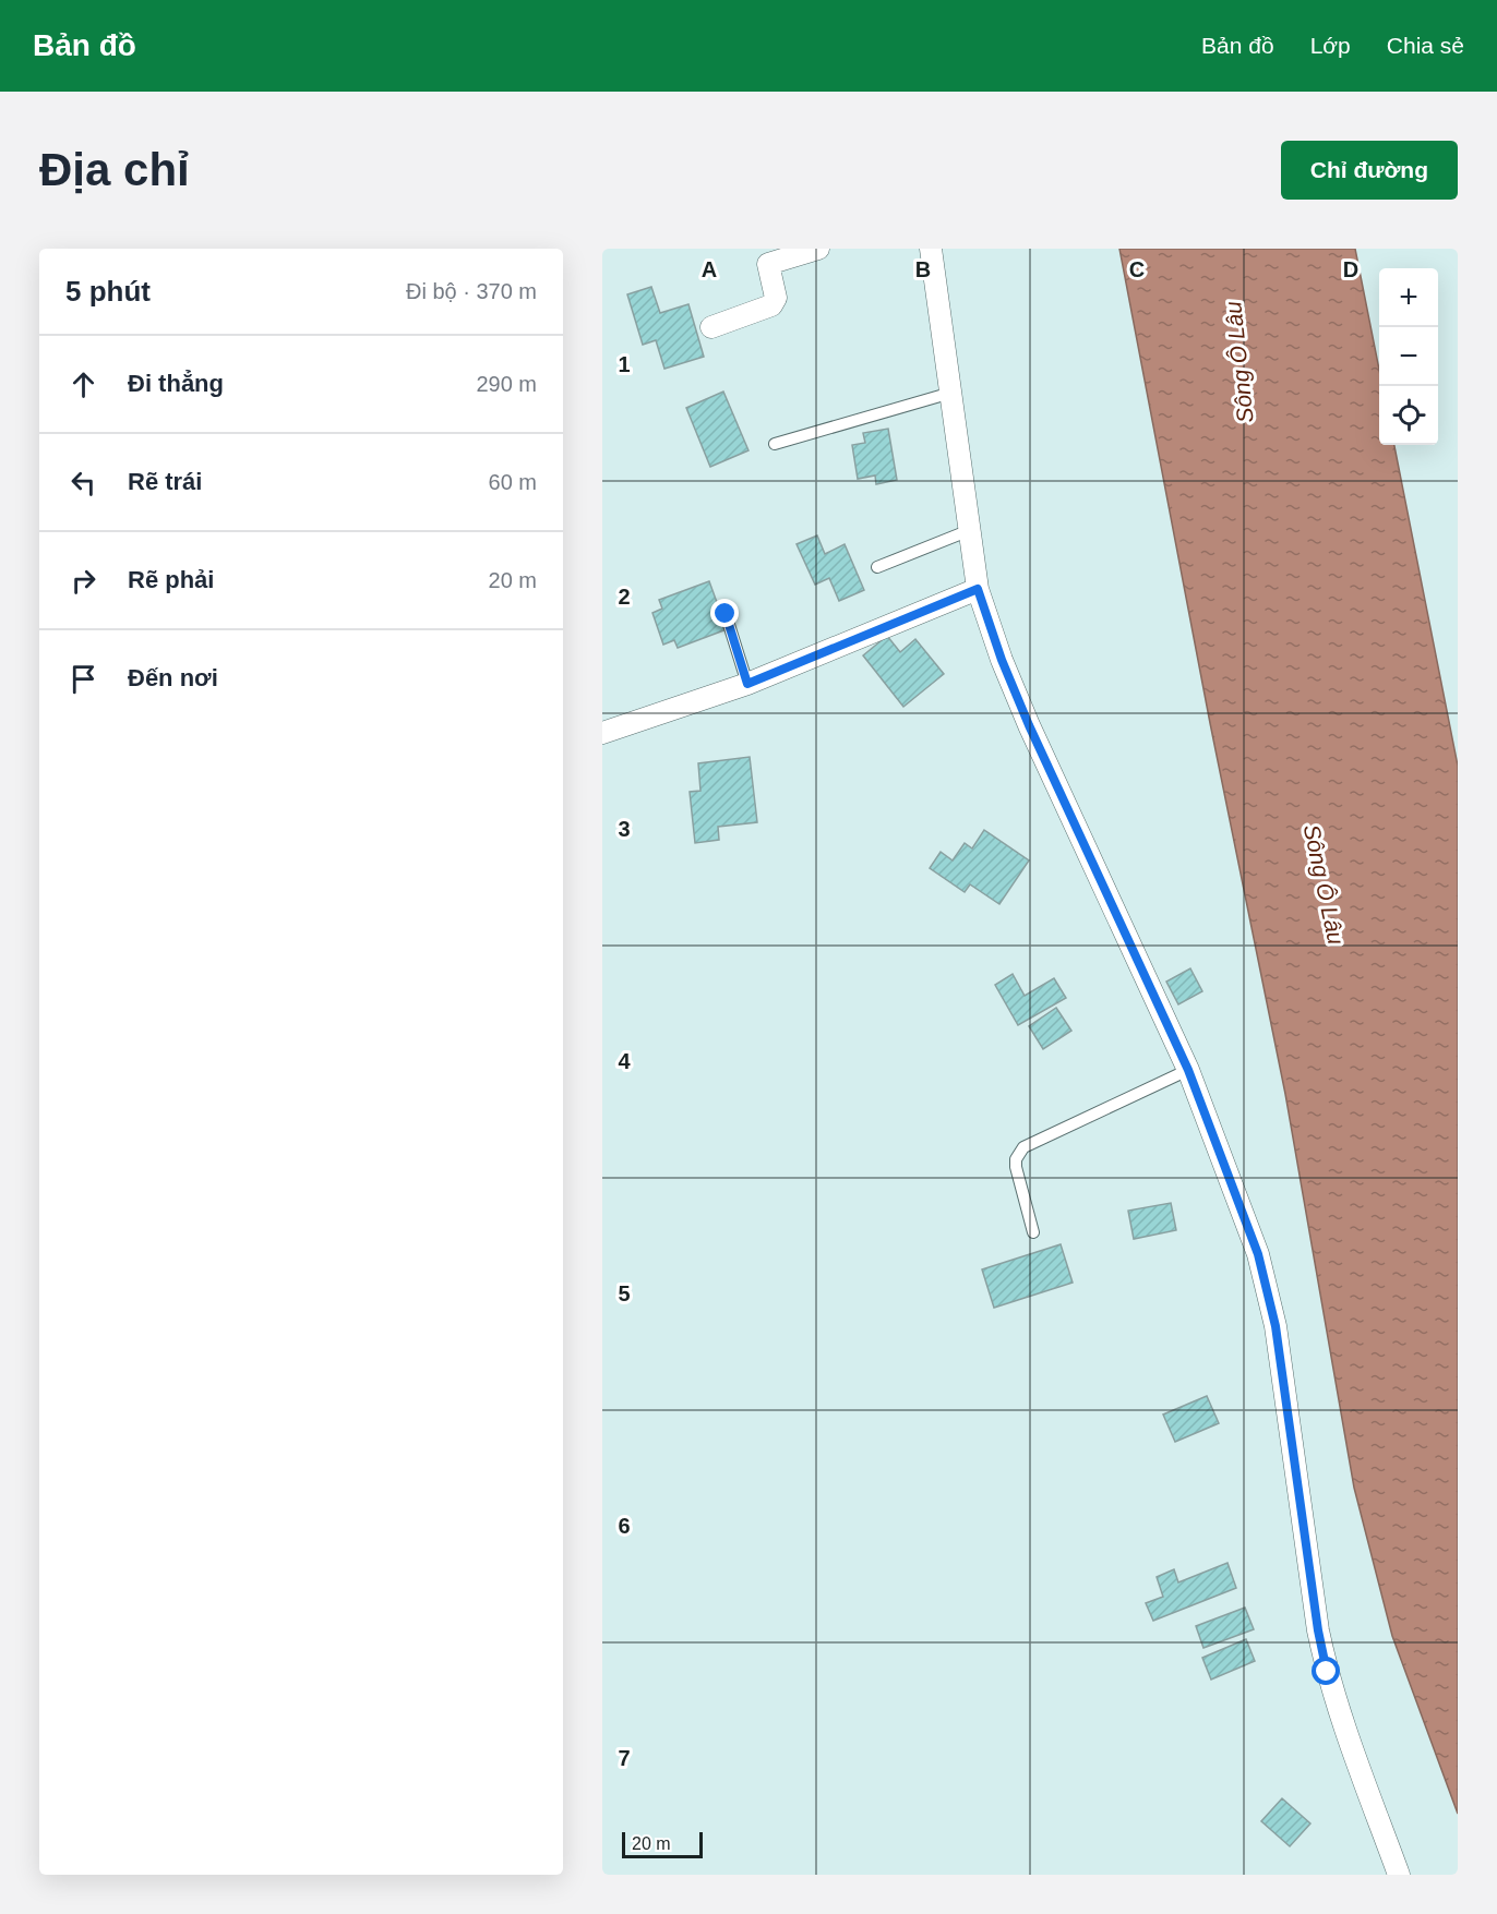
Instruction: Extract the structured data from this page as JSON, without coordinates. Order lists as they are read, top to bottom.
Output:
{
  "water": ["Sông Ô Lâu"],
  "scale_bar": "20 m",
  "page": {
    "header": "Bản đồ",
    "nav": ["Bản đồ", "Lớp", "Chia sẻ"],
    "buttons": "Chỉ đường",
    "title": "Địa chỉ",
    "heading": ["5 phút", "Đi bộ · 370 m"],
    "map_buttons": ["+", "−"],
    "list": [
      ["Đi thẳng", "290 m"],
      ["Rẽ trái", "60 m"],
      ["Rẽ phải", "20 m"],
      "Đến nơi"
    ],
    "scale": "20 m"
  },
  "grid": {
    "columns": [
      "A",
      "B",
      "C",
      "D"
    ],
    "rows": [
      "1",
      "2",
      "3",
      "4",
      "5",
      "6",
      "7"
    ]
  }
}
